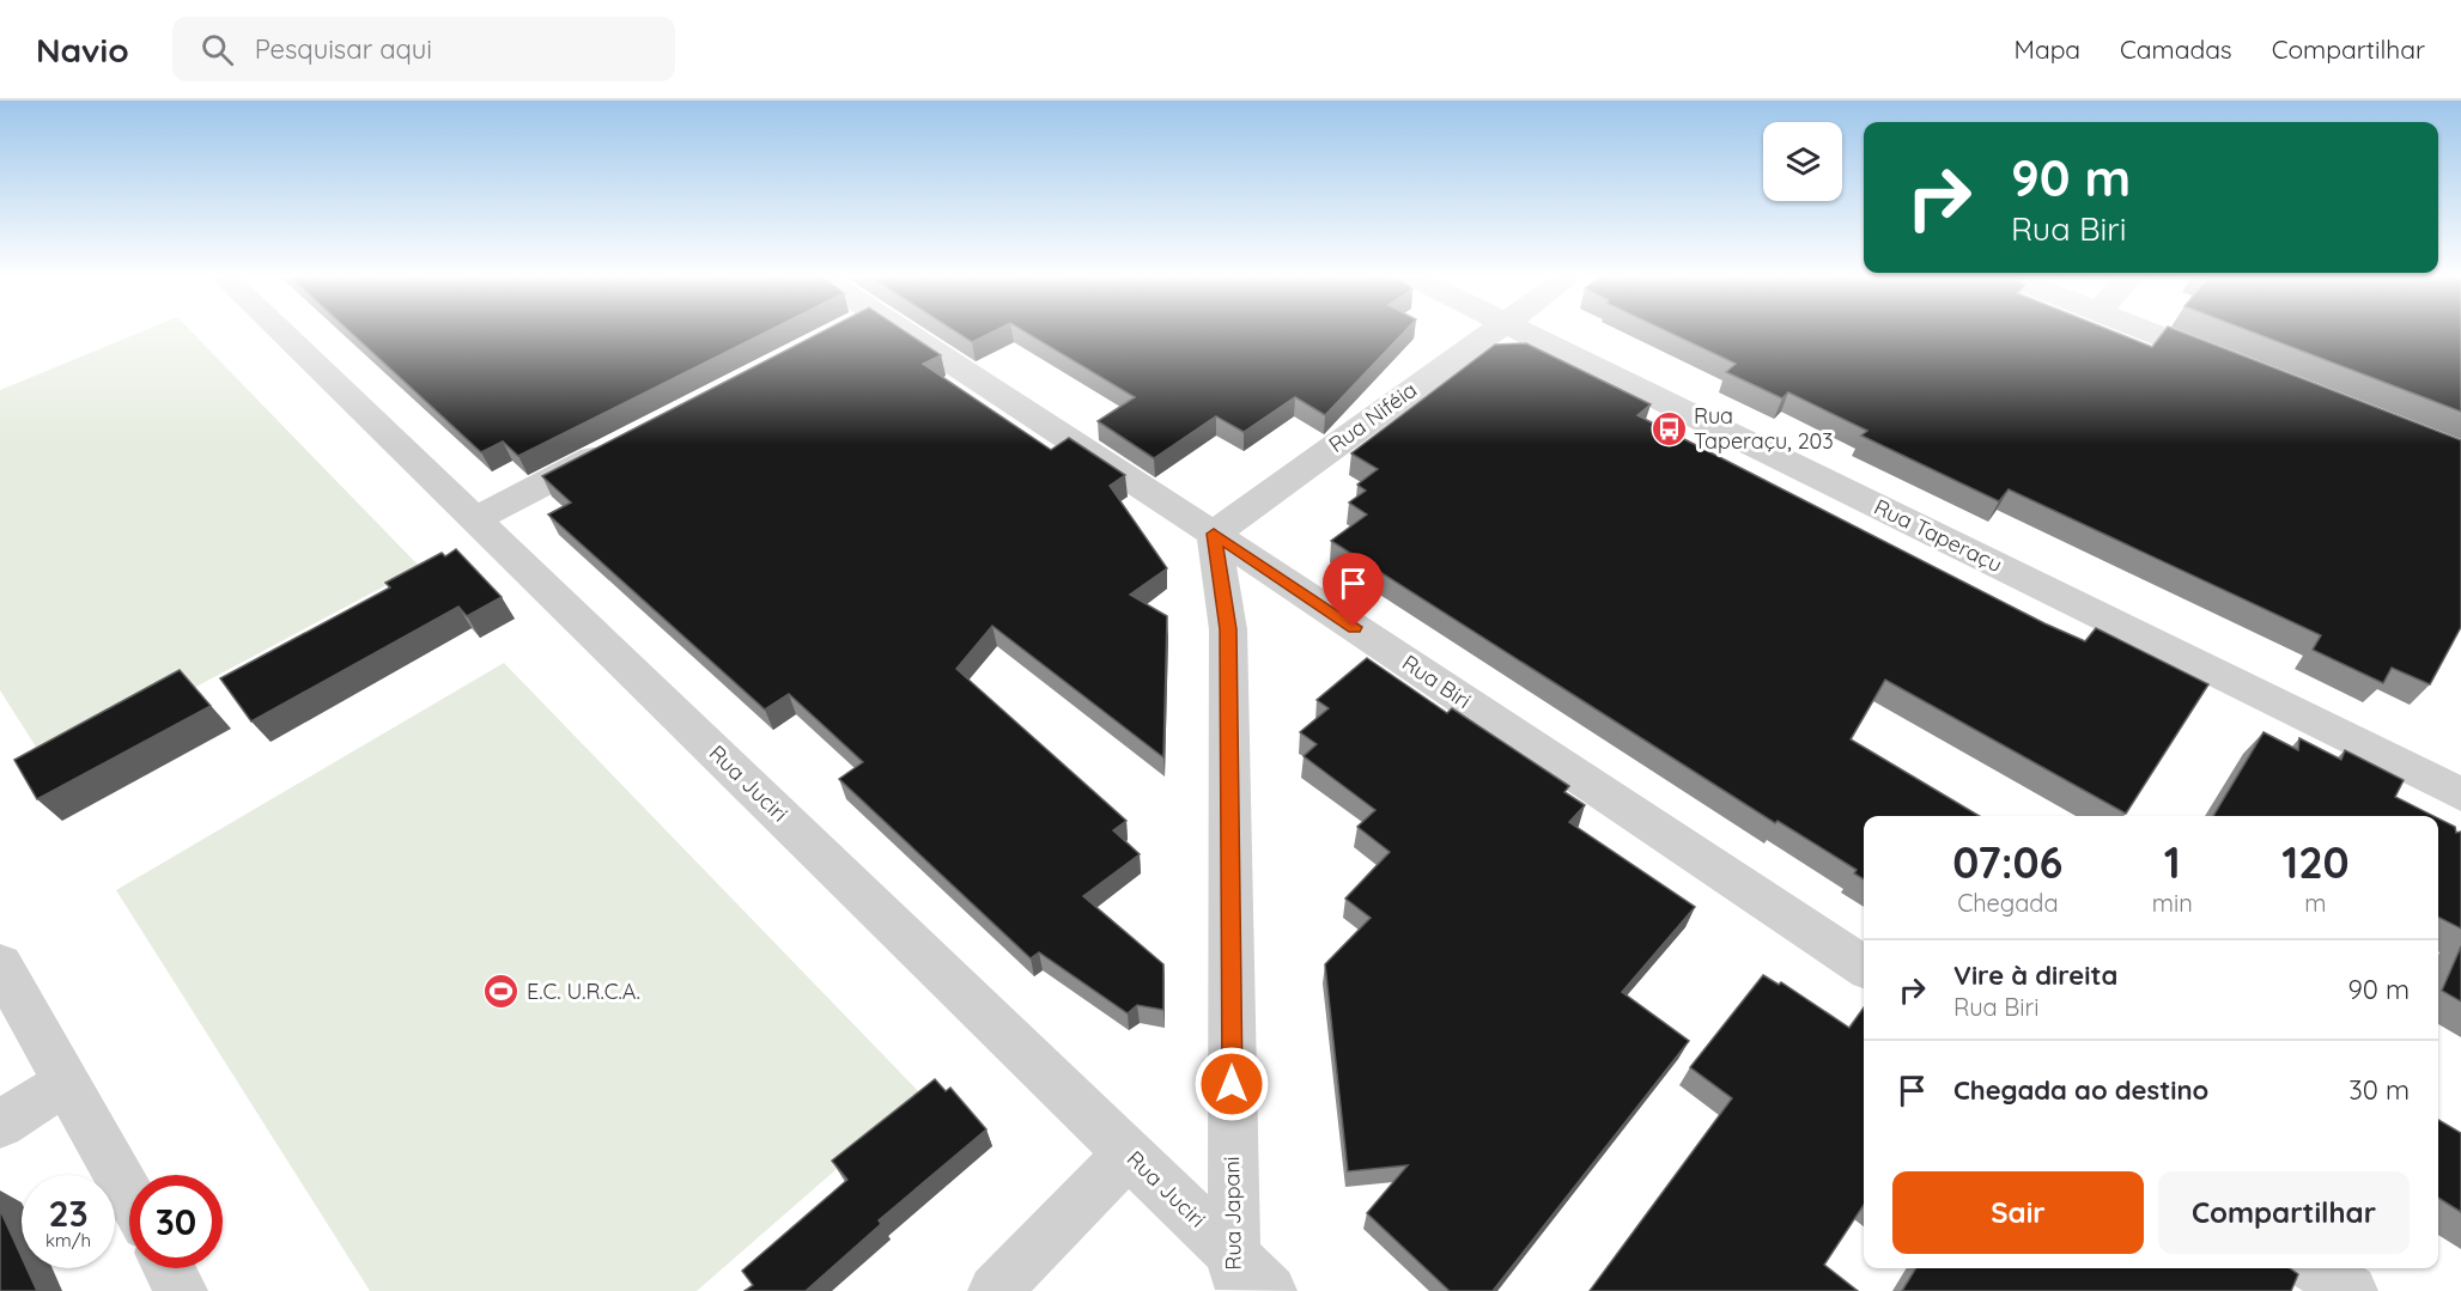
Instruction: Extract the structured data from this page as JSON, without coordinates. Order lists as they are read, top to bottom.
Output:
{
  "streets": {
    "street": [
      "Rua Niféia",
      "Rua Taperaçu",
      "Rua Biri",
      "Rua Juciri",
      "Rua Japani"
    ]
  },
  "crossings": [
    ["Rua Niféia", "Rua Biri"],
    ["Rua Niféia", "Rua Japani"],
    ["Rua Biri", "Rua Japani"],
    ["Rua Juciri", "Rua Japani"]
  ],
  "places": {
    "bus stop": ["Rua Taperaçu, 203"],
    "sports": ["E.C. U.R.C.A."]
  },
  "page": {
    "header": "Navio",
    "search": "Pesquisar aqui",
    "nav": ["Mapa", "Camadas", "Compartilhar"],
    "turn": ["90 m", "Rua Biri"],
    "eta": [
      "07:06",
      "Chegada",
      "1",
      "min",
      "120",
      "m"
    ],
    "list": [
      {
        "name": "Vire à direita",
        "note": "Rua Biri",
        "value": "90 m"
      },
      {
        "name": "Chegada ao destino",
        "value": "30 m"
      }
    ],
    "buttons": ["Sair", "Compartilhar"],
    "speed": "23 km/h",
    "limit": "30"
  }
}
